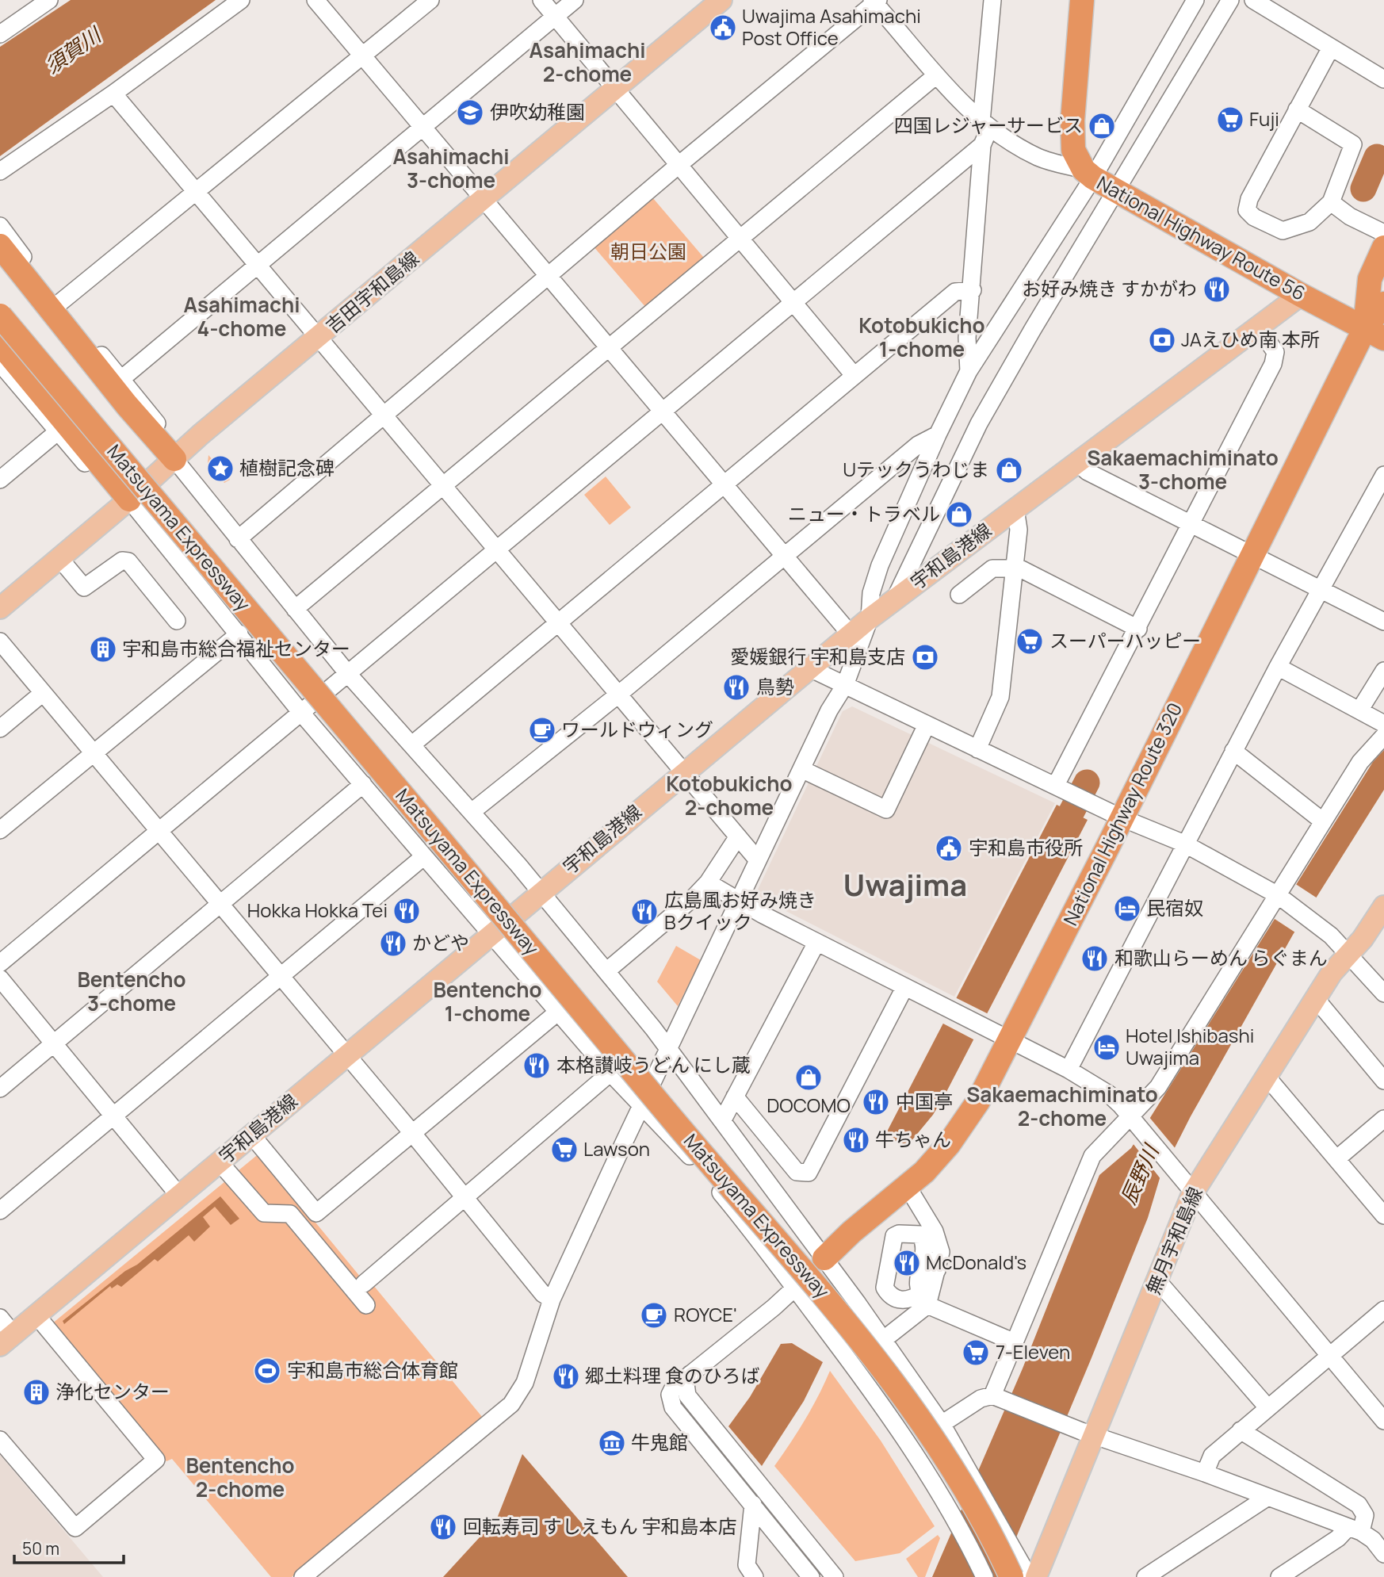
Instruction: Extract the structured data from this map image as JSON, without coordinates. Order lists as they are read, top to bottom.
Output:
{
  "streets": {
    "highway": ["National Highway Route 56", "Matsuyama Expressway", "National Highway Route 320"],
    "main road": ["吉田宇和島線", "宇和島港線", "無月宇和島線"]
  },
  "crossings": [
    ["National Highway Route 56", "宇和島港線"],
    ["National Highway Route 56", "National Highway Route 320"]
  ],
  "districts": [
    "Asahimachi 2-chome",
    "Asahimachi 3-chome",
    "Asahimachi 4-chome",
    "Kotobukicho 1-chome",
    "Sakaemachiminato 3-chome",
    "Kotobukicho 2-chome",
    "Uwajima",
    "Bentencho 3-chome",
    "Bentencho 1-chome",
    "Sakaemachiminato 2-chome",
    "Bentencho 2-chome"
  ],
  "water": ["須賀川", "辰野川"],
  "parks": ["朝日公園"],
  "places": {
    "public building": ["Uwajima Asahimachi Post Office", "宇和島市役所"],
    "school or university": ["伊吹幼稚園"],
    "supermarket": [
      "Fuji",
      "スーパーハッピー",
      "Lawson",
      "7-Eleven"
    ],
    "shop": [
      "四国レジャーサービス",
      "Uテックうわじま",
      "ニュー・トラベル",
      "DOCOMO"
    ],
    "restaurant": [
      "お好み焼き すかがわ",
      "鳥勢",
      "Hokka Hokka Tei",
      "広島風お好み焼き Bクイック",
      "かどや",
      "和歌山らーめん らぐまん",
      "本格讃岐うどん にし蔵",
      "中国亭",
      "牛ちゃん",
      "McDonald's",
      "郷土料理 食のひろば",
      "回転寿司 すしえもん 宇和島本店"
    ],
    "bank": ["JAえひめ南 本所", "愛媛銀行 宇和島支店"],
    "place": ["植樹記念碑"],
    "building": ["宇和島市総合福祉センター", "浄化センター"],
    "cafe": ["ワールドウィング", "ROYCE'"],
    "hotel": ["民宿奴", "Hotel Ishibashi Uwajima"],
    "sports": ["宇和島市総合体育館"],
    "museum": ["牛鬼館"]
  },
  "scale_bar": "50 m"
}
